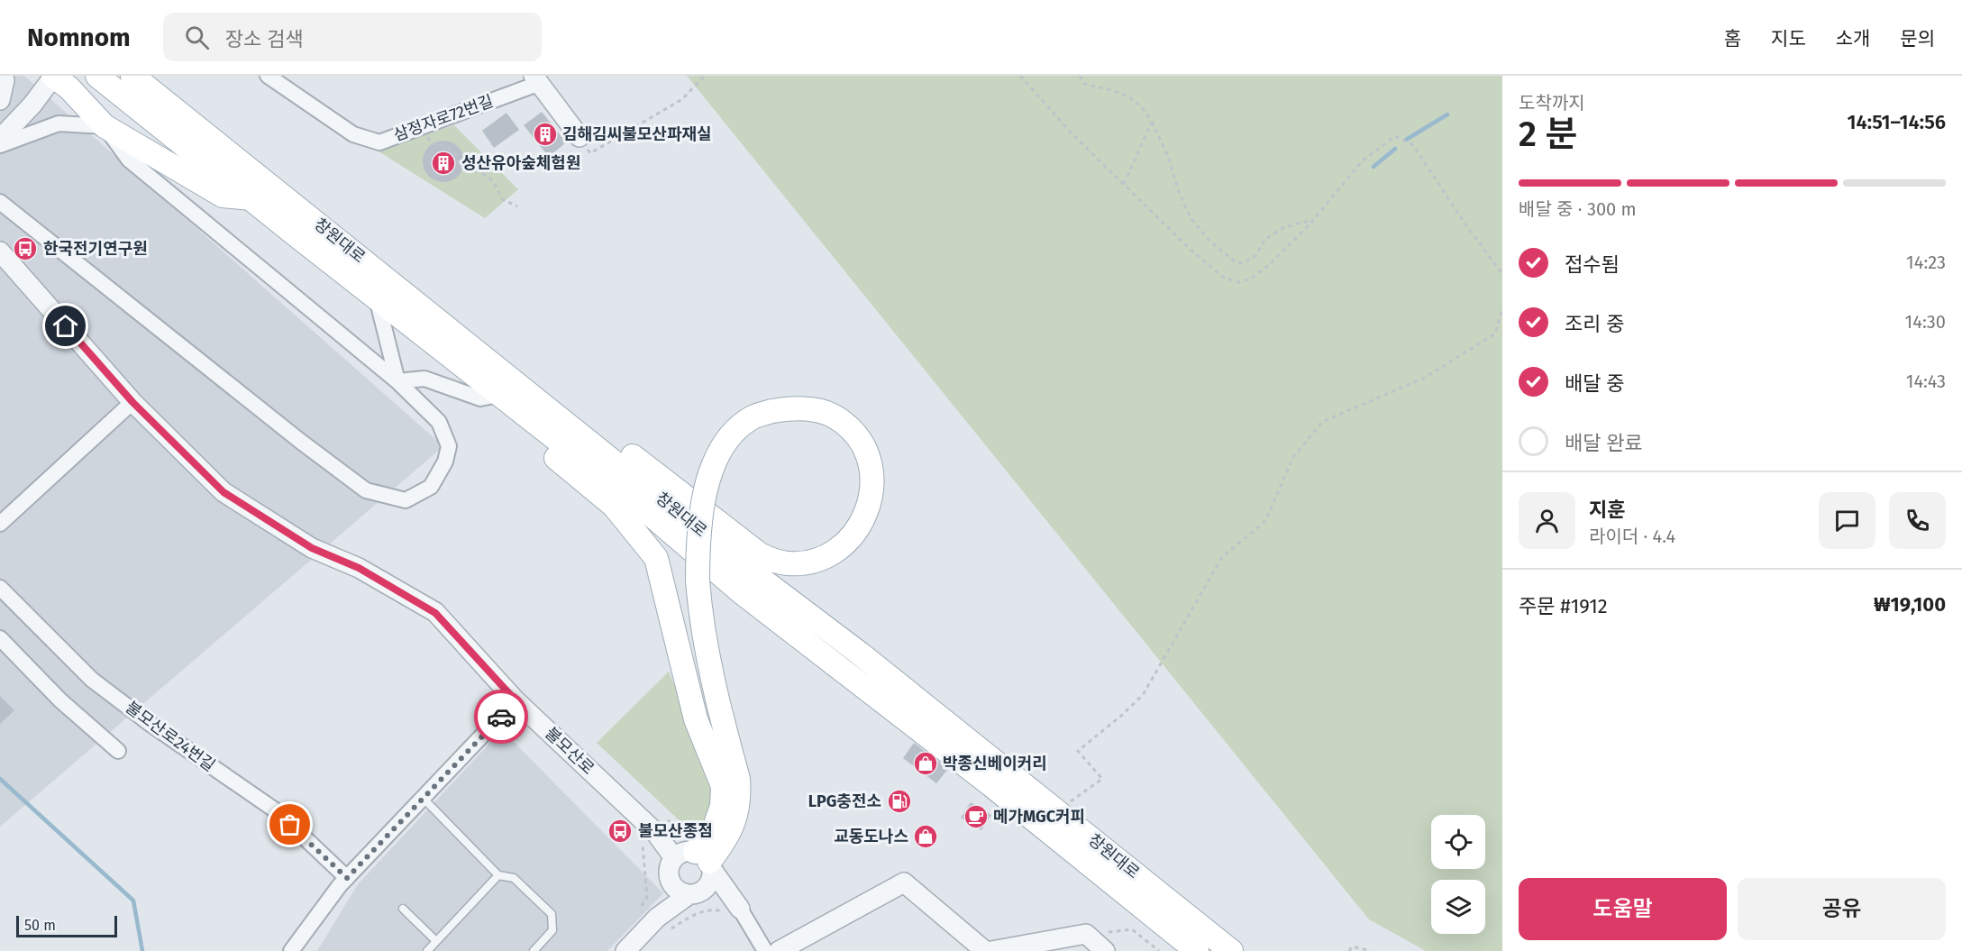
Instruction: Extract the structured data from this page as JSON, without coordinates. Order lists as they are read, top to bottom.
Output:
{
  "streets": {
    "main road": ["창원대로"],
    "street": ["삼정자로72번길", "불모산로24번길", "불모산로"]
  },
  "places": {
    "building": ["김해김씨불모산파재실", "성산유아숲체험원"],
    "bus stop": ["한국전기연구원", "불모산종점"],
    "shop": ["박종신베이커리", "교동도나스"],
    "fuel station": ["LPG충전소"],
    "cafe": ["메가MGC커피"]
  },
  "scale_bar": "50 m",
  "page": {
    "header": "Nomnom",
    "search": "장소 검색",
    "nav": [
      "홈",
      "지도",
      "소개",
      "문의"
    ],
    "heading": ["2 분", "도착까지", "14:51–14:56"],
    "panel": [
      "지훈",
      "라이더 · 4.4",
      "주문 #1912",
      "₩19,100"
    ],
    "bar": "배달 중 · 300 m",
    "list": [
      ["접수됨", "14:23"],
      ["조리 중", "14:30"],
      ["배달 중", "14:43"],
      "배달 완료"
    ],
    "buttons": ["도움말", "공유"],
    "scale": "50 m"
  }
}
